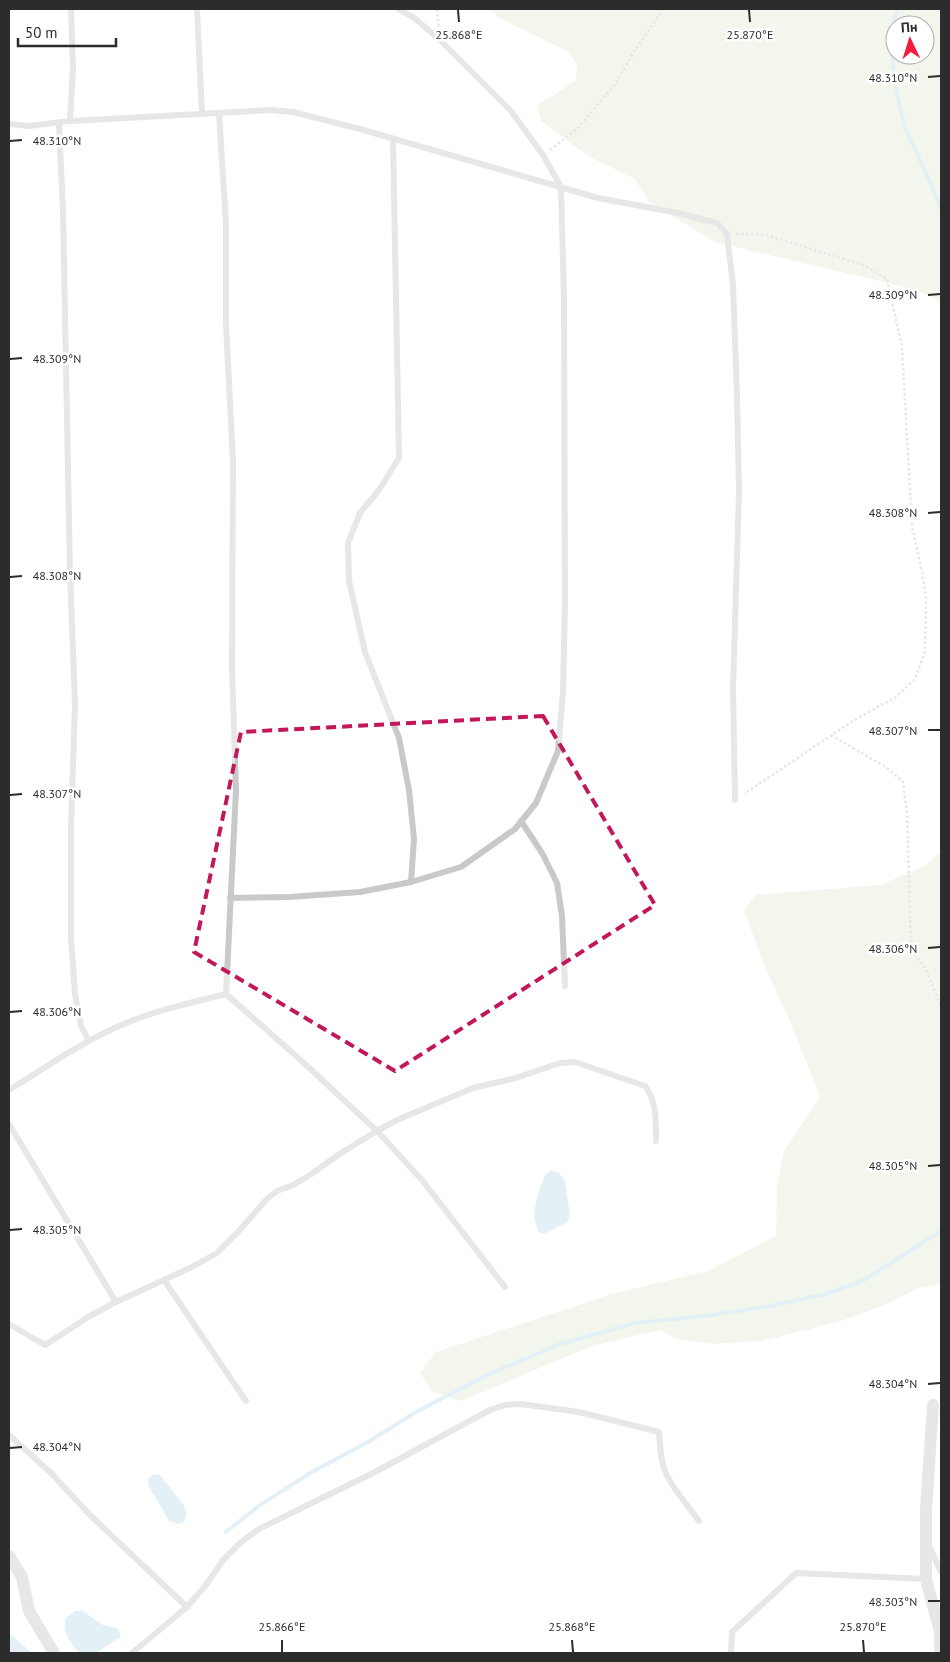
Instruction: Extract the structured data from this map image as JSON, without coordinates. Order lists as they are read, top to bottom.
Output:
{
  "scale_bar": "50 m",
  "north": "top",
  "coordinates": [
    "25.868°E",
    "25.870°E",
    "48.310°N",
    "48.309°N",
    "48.308°N",
    "48.307°N",
    "48.306°N",
    "48.305°N",
    "48.304°N",
    "48.303°N",
    "25.866°E"
  ]
}
